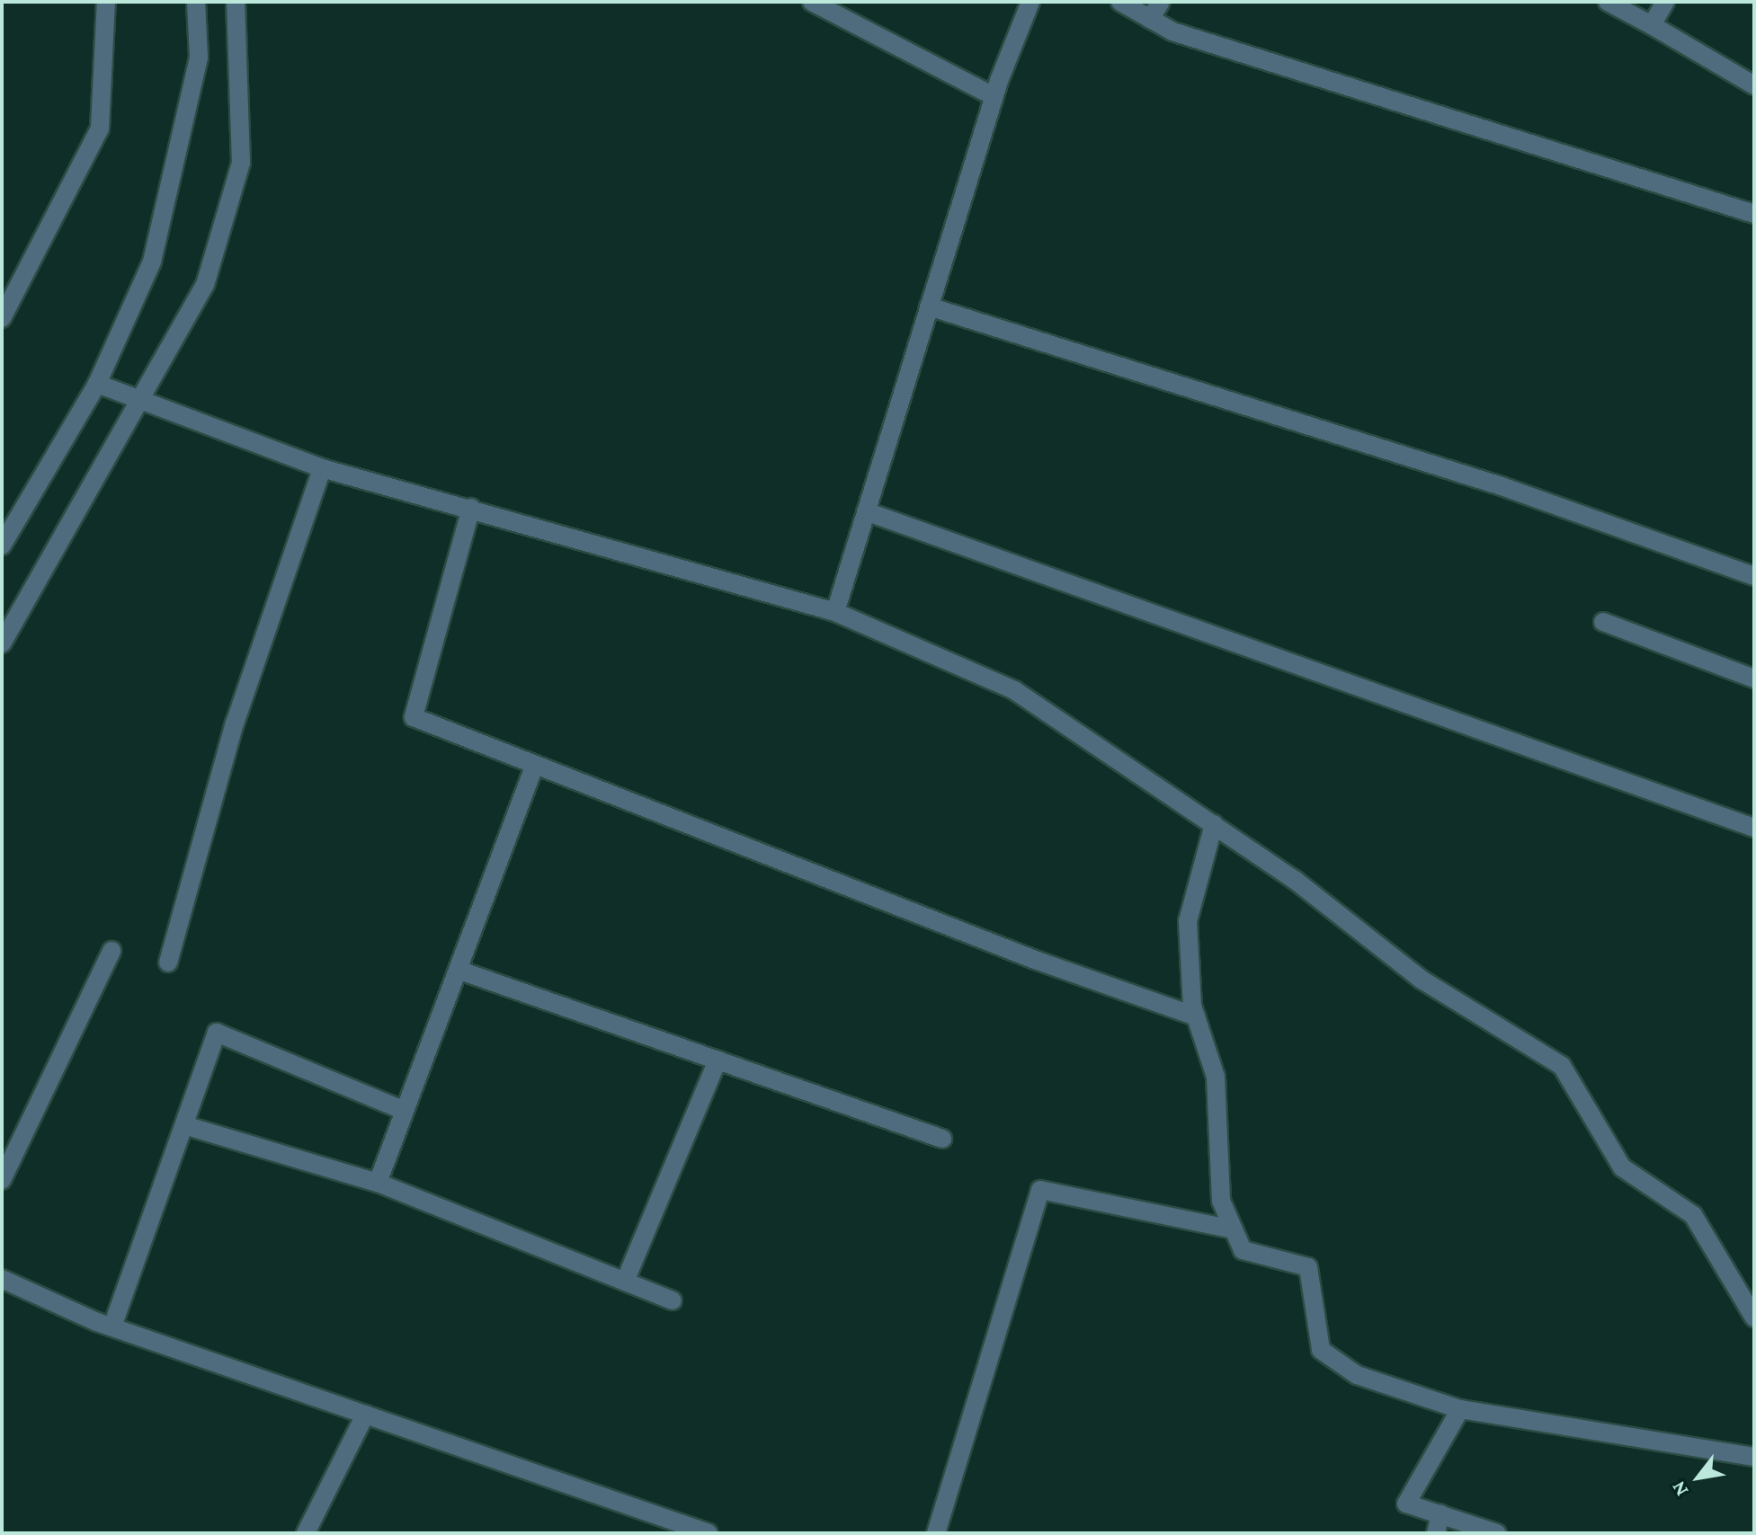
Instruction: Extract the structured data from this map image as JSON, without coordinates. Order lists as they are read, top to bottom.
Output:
{
  "north": "bottom left"
}
